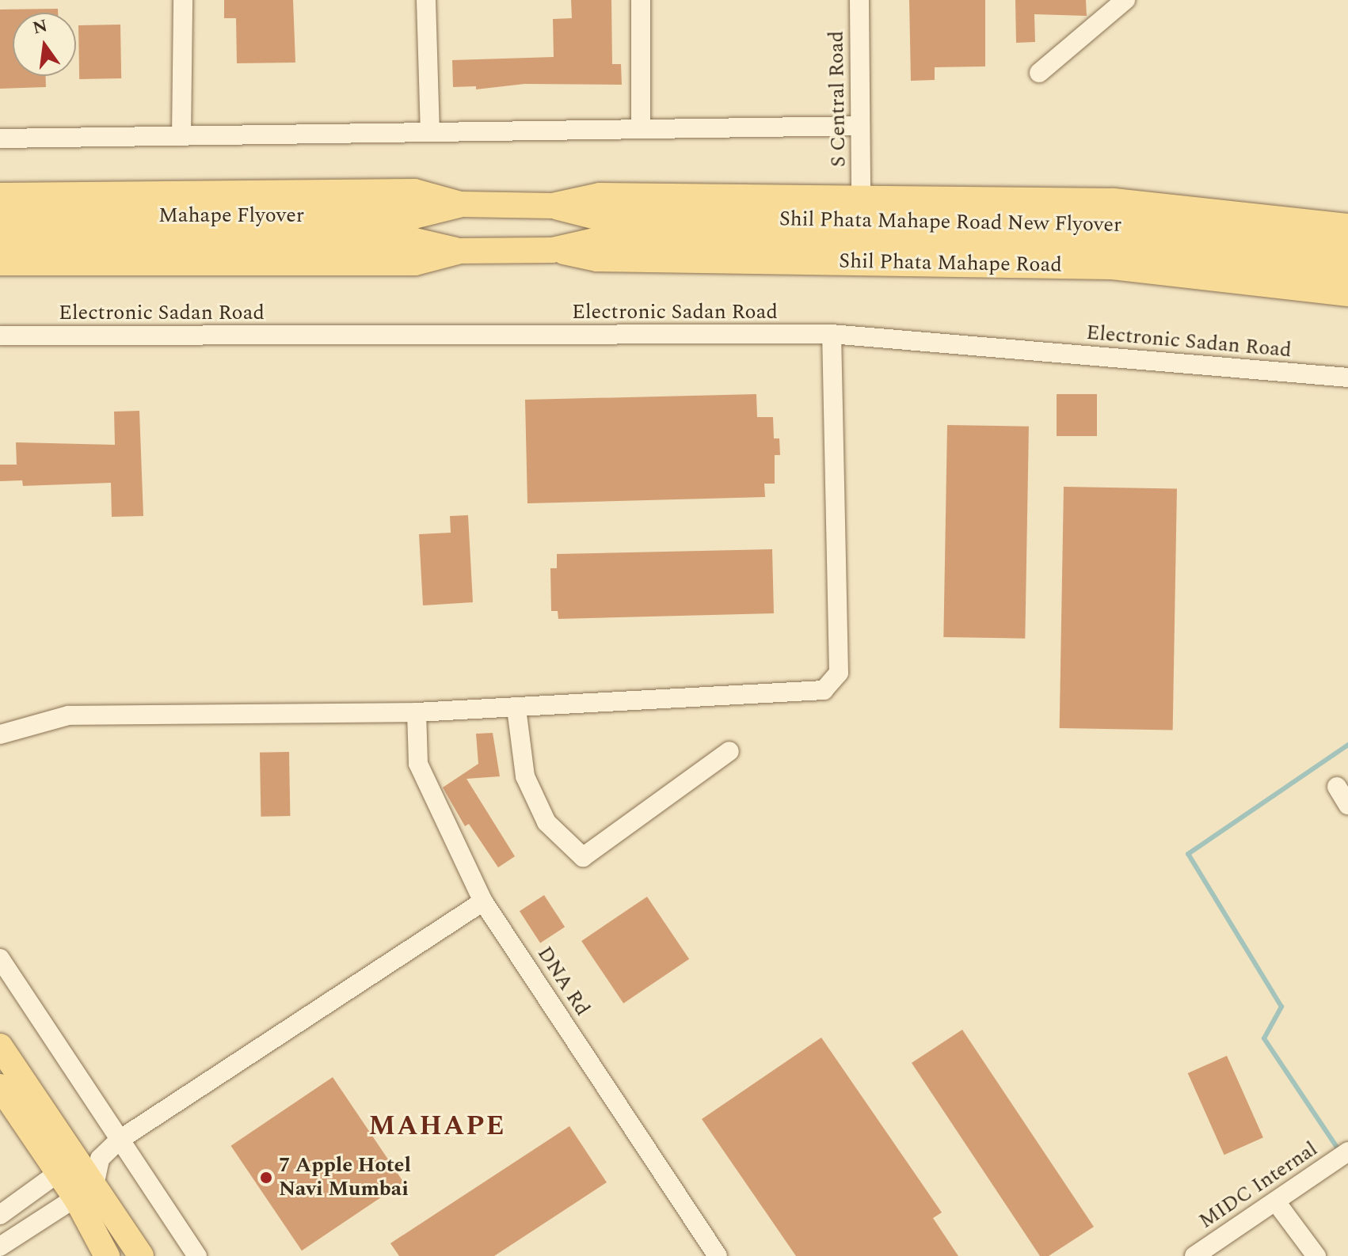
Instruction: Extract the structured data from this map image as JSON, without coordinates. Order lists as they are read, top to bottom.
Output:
{
  "streets": {
    "main road": ["Mahape Flyover", "Shil Phata Mahape Road New Flyover", "Shil Phata Mahape Road"],
    "street": [
      "S Central Road",
      "Electronic Sadan Road",
      "DNA Rd",
      "MIDC Internal"
    ]
  },
  "crossings": [
    ["Shil Phata Mahape Road New Flyover", "Shil Phata Mahape Road"]
  ],
  "districts": ["MAHAPE"],
  "places": ["7 Apple Hotel Navi Mumbai"],
  "north": "top"
}
